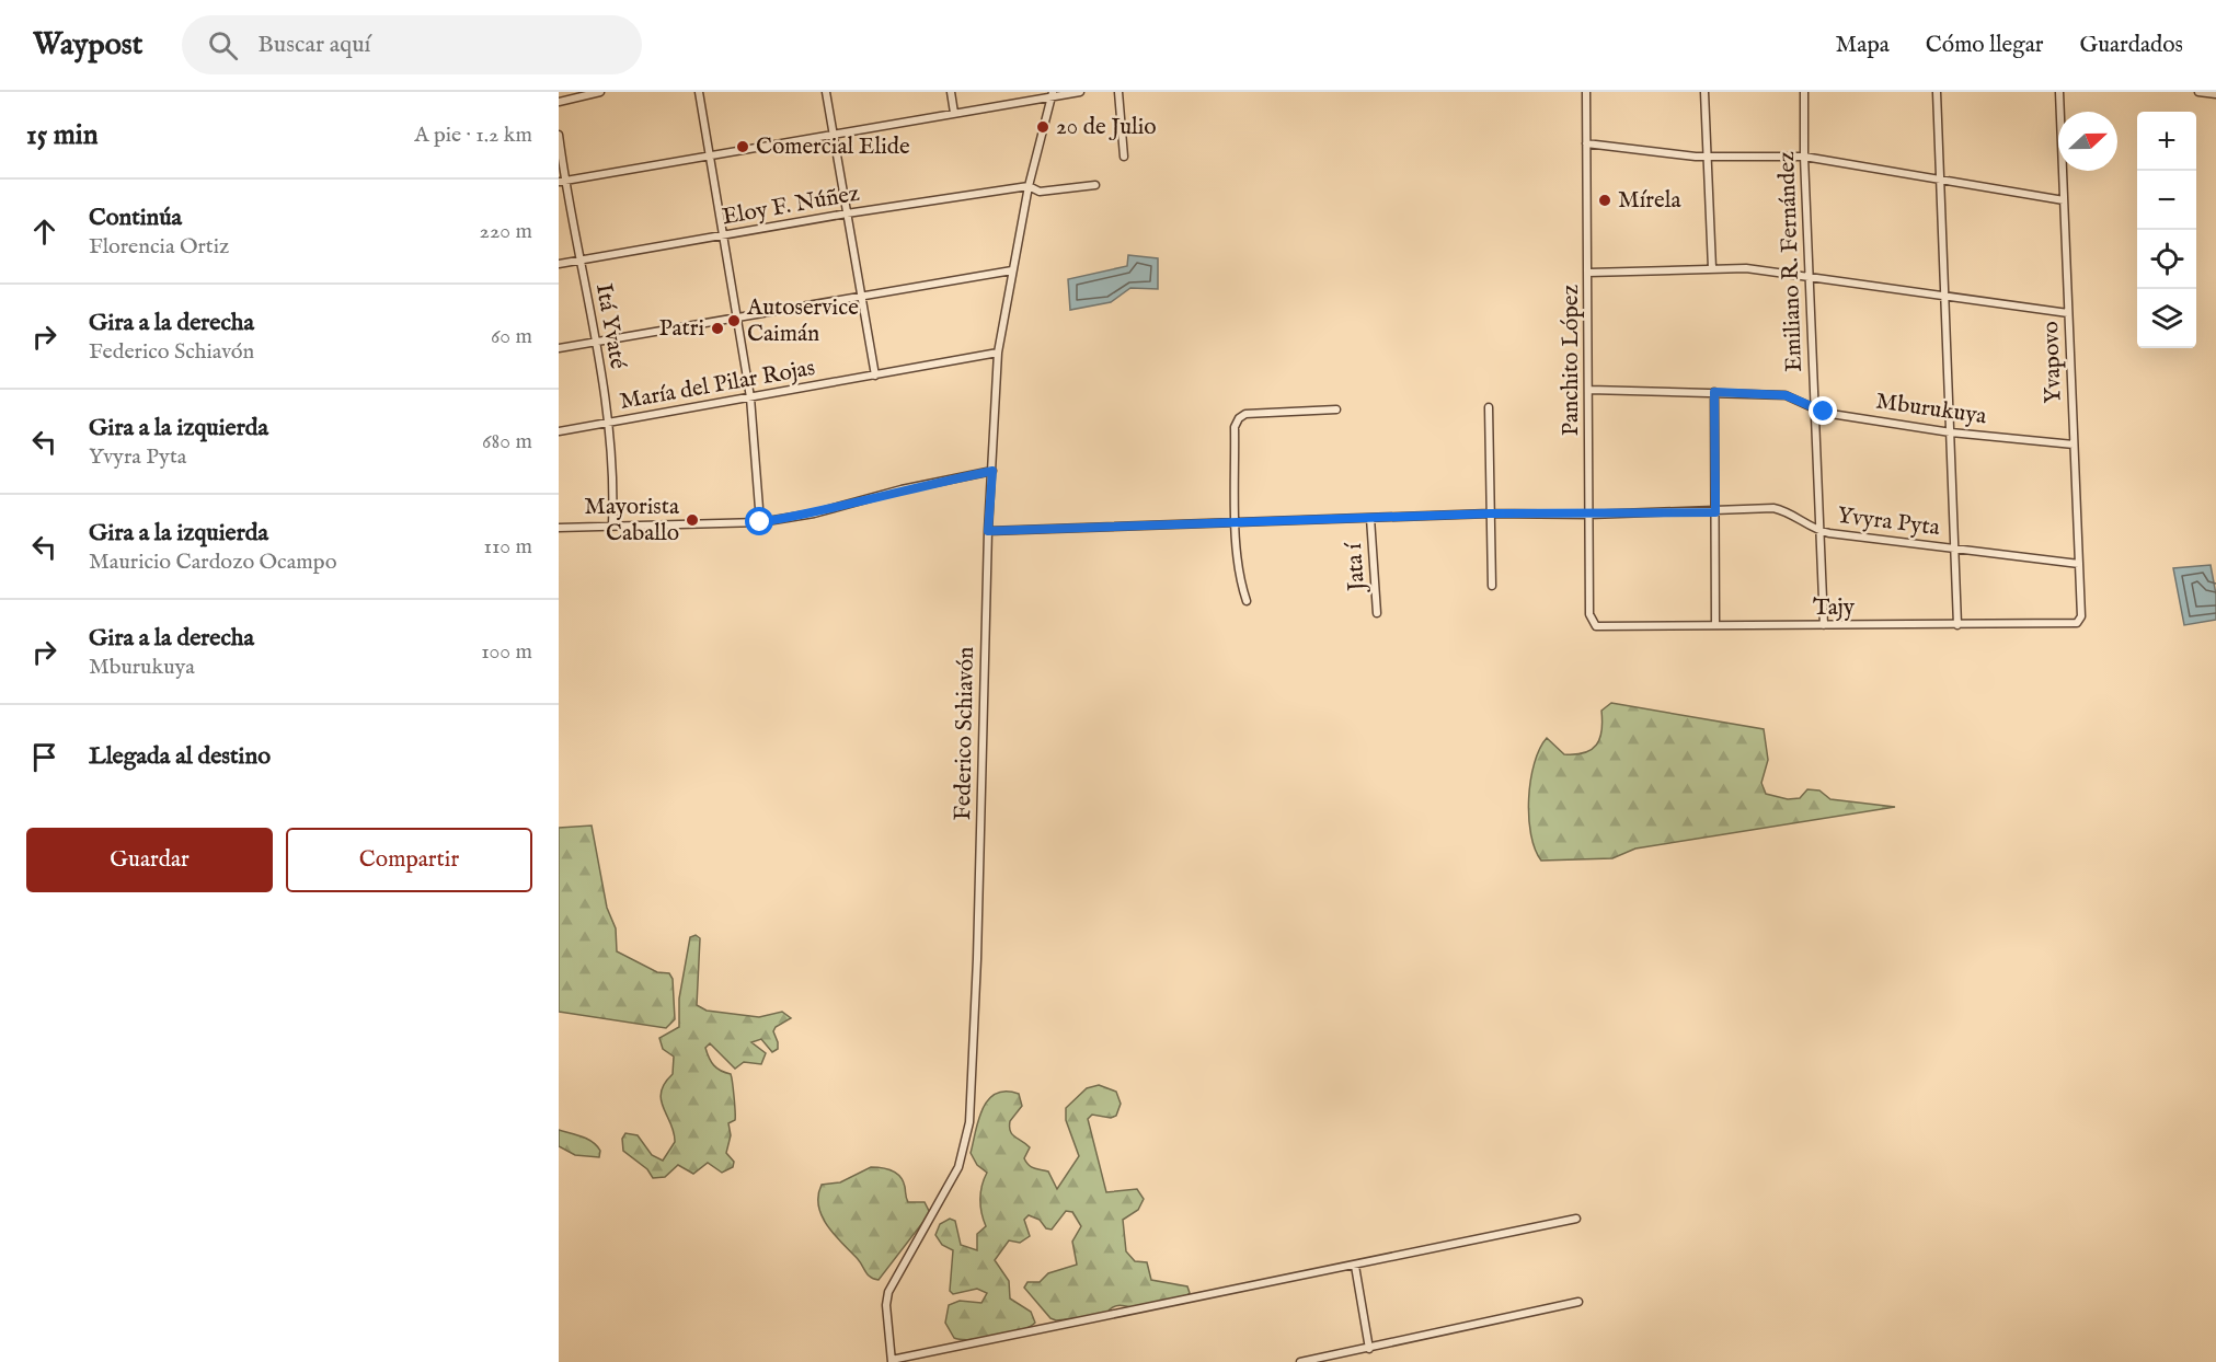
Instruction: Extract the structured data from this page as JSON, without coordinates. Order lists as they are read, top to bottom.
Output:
{
  "streets": {
    "street": [
      "Eloy F. Núñez",
      "Emiliano R. Fernández",
      "Itá Yvaté",
      "Panchito López",
      "Yvapovo",
      "María del Pilar Rojas",
      "Mburukuya",
      "Yvyra Pyta",
      "Jata í",
      "Tajy",
      "Federico Schiavón"
    ]
  },
  "crossings": [
    ["Eloy F. Núñez", "Itá Yvaté"],
    ["Eloy F. Núñez", "Federico Schiavón"],
    ["Emiliano R. Fernández", "Mburukuya"],
    ["Emiliano R. Fernández", "Yvyra Pyta"],
    ["Emiliano R. Fernández", "Tajy"],
    ["Itá Yvaté", "María del Pilar Rojas"],
    ["Panchito López", "Mburukuya"],
    ["Panchito López", "Yvyra Pyta"],
    ["Panchito López", "Tajy"],
    ["Yvapovo", "Mburukuya"],
    ["Yvapovo", "Yvyra Pyta"],
    ["Yvapovo", "Tajy"],
    ["María del Pilar Rojas", "Federico Schiavón"],
    ["Yvyra Pyta", "Jata í"],
    ["Yvyra Pyta", "Federico Schiavón"]
  ],
  "places": [
    "20 de Julio",
    "Comercial Elide",
    "Mírela",
    "Autoservice Caimán",
    "Patri",
    "Mayorista Caballo"
  ],
  "north": "right",
  "page": {
    "header": "Waypost",
    "search": "Buscar aquí",
    "nav": ["Mapa", "Cómo llegar", "Guardados"],
    "heading": ["15 min", "A pie · 1.2 km"],
    "map_buttons": ["+", "−"],
    "list": [
      ["Continúa", "Florencia Ortiz", "220 m"],
      ["Gira a la derecha", "Federico Schiavón", "60 m"],
      ["Gira a la izquierda", "Yvyra Pyta", "680 m"],
      ["Gira a la izquierda", "Mauricio Cardozo Ocampo", "110 m"],
      ["Gira a la derecha", "Mburukuya", "100 m"],
      "Llegada al destino"
    ],
    "buttons": ["Guardar", "Compartir"]
  }
}
